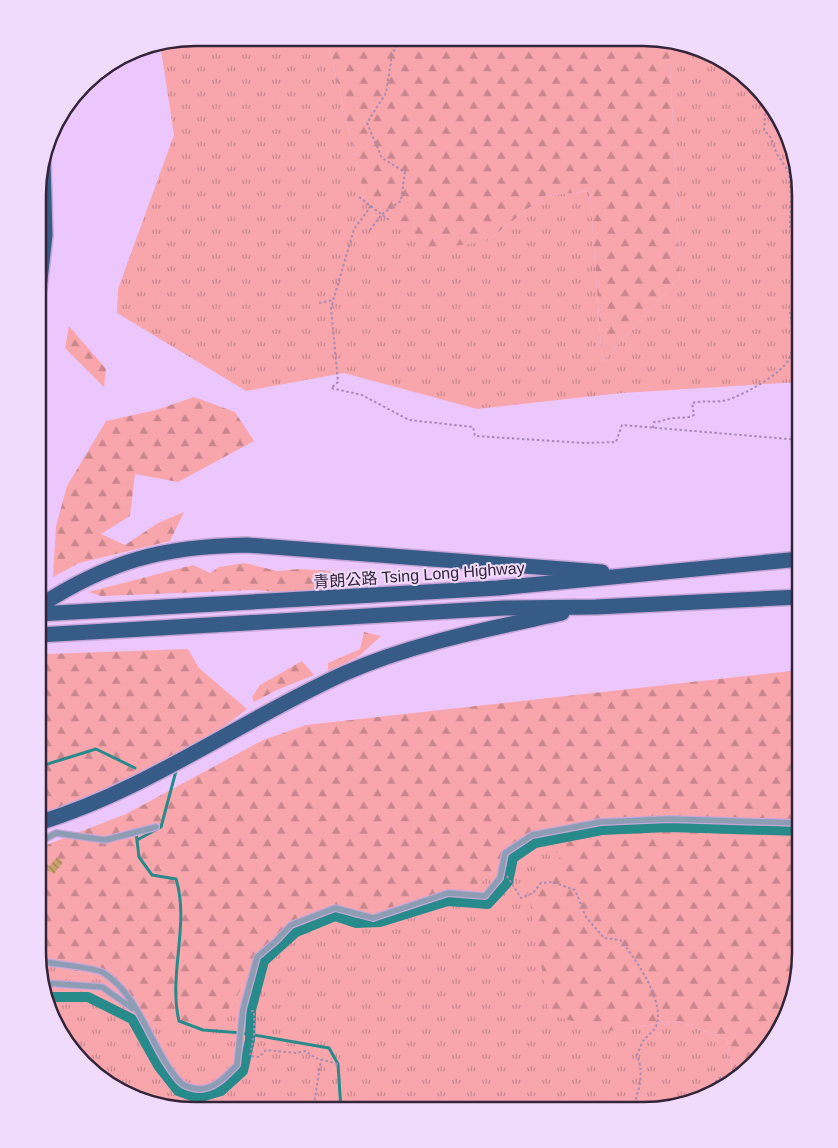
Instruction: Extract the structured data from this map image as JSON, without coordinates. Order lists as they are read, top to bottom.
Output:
{
  "streets": {
    "highway": ["青朗公路 Tsing Long Highway"]
  }
}
